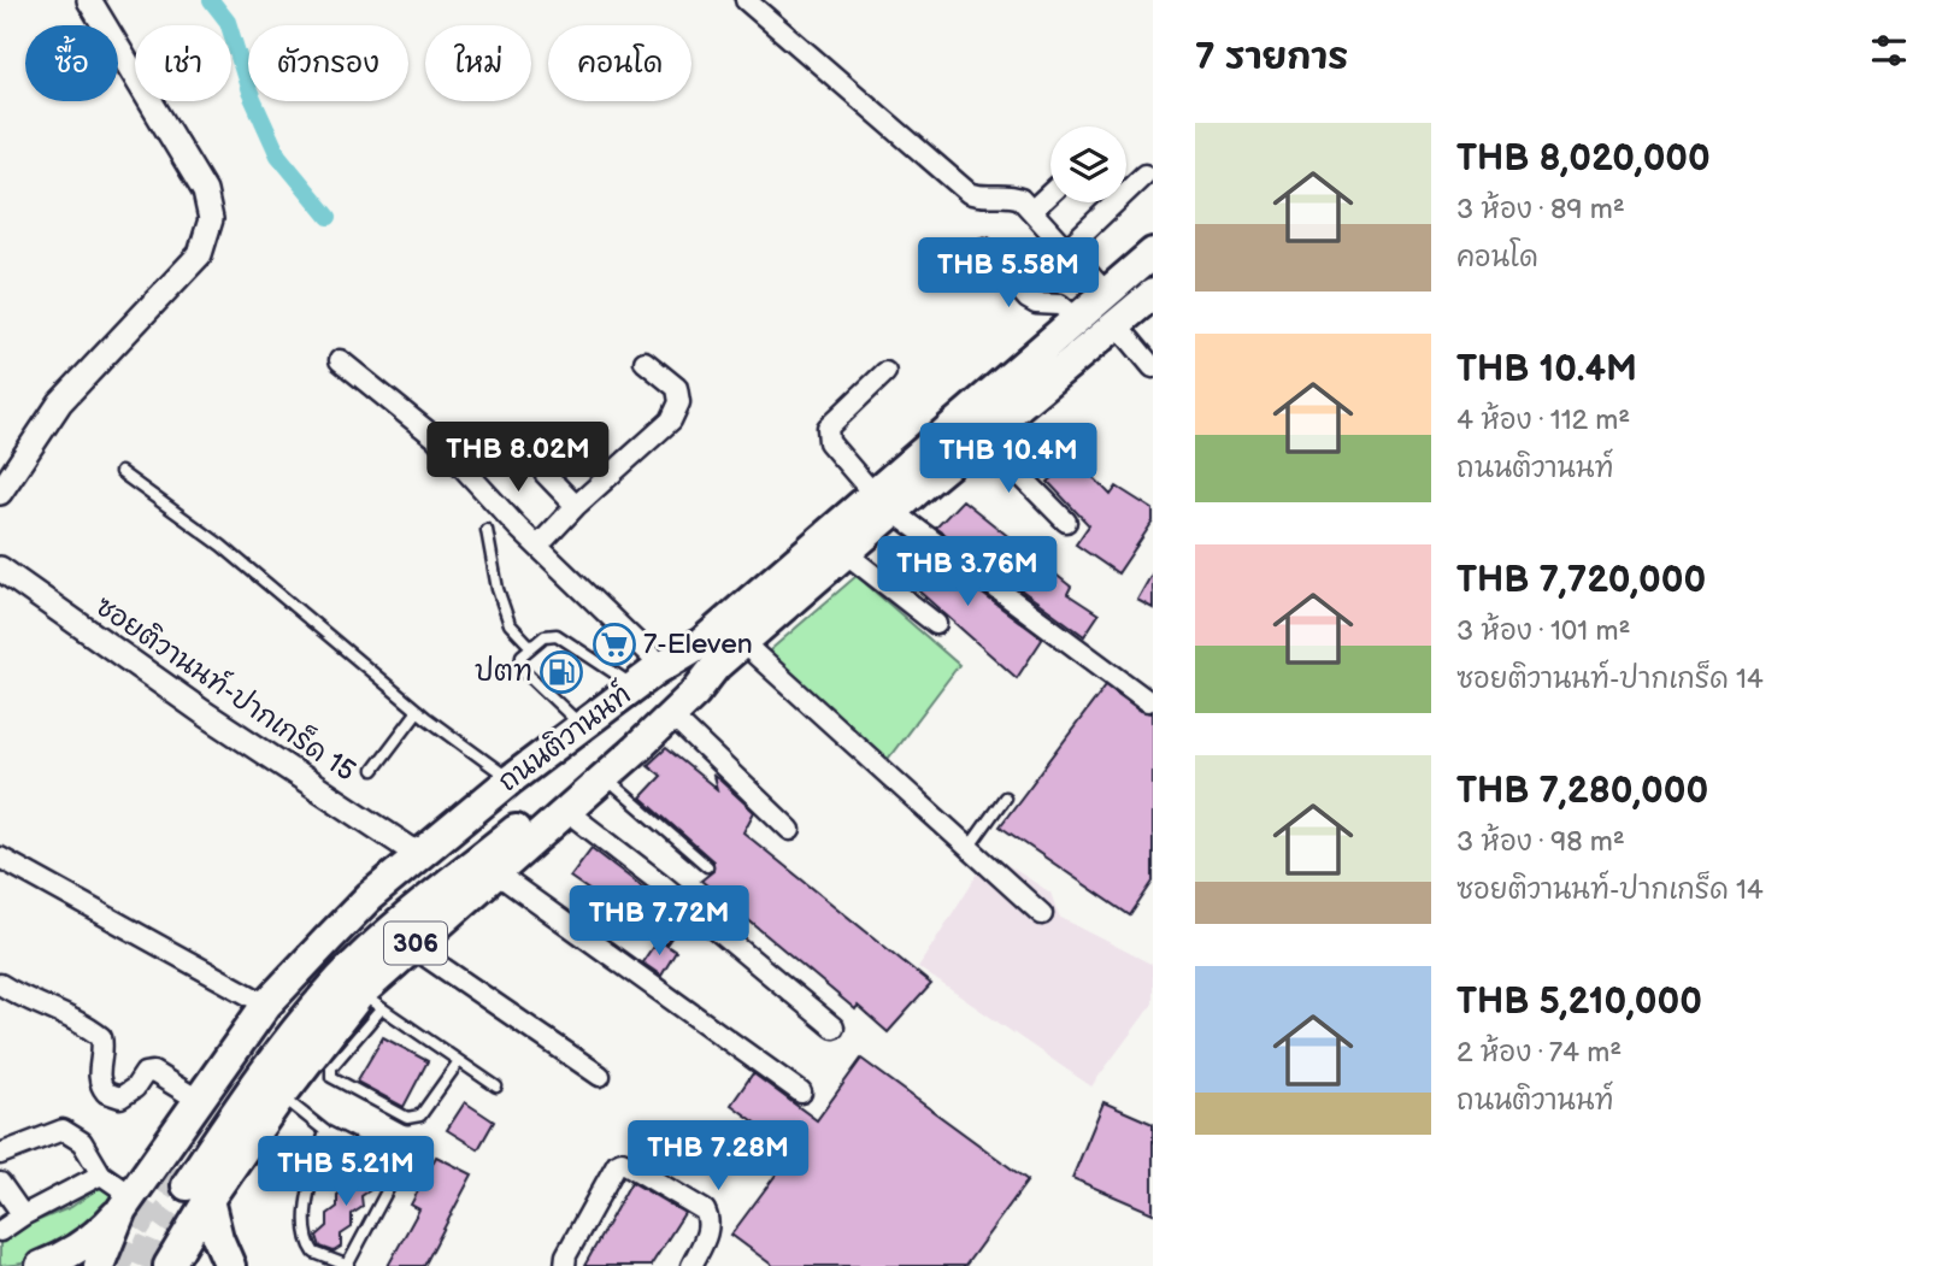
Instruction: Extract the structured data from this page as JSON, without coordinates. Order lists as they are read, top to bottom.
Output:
{
  "streets": {
    "main road": ["ถนนติวานนท์", "306"],
    "street": ["ซอยติวานนท์-ปากเกร็ด 15"]
  },
  "crossings": [
    ["ซอยติวานนท์-ปากเกร็ด 15", "ถนนติวานนท์"],
    ["ถนนติวานนท์", "306"]
  ],
  "places": {
    "supermarket": ["7-Eleven"],
    "fuel station": ["ปตท"]
  },
  "page": {
    "heading": "7 รายการ",
    "chip": [
      "ซื้อ",
      "เช่า",
      "ตัวกรอง",
      "ใหม่",
      "คอนโด"
    ],
    "list": [
      {
        "name": "THB 8,020,000",
        "note": "3 ห้อง · 89 m² · คอนโด"
      },
      {
        "name": "THB 10.4M",
        "note": "4 ห้อง · 112 m² · ถนนติวานนท์"
      },
      {
        "name": "THB 7,720,000",
        "note": "3 ห้อง · 101 m² · ซอยติวานนท์-ปากเกร็ด 14"
      },
      {
        "name": "THB 7,280,000",
        "note": "3 ห้อง · 98 m² · ซอยติวานนท์-ปากเกร็ด 14"
      },
      {
        "name": "THB 5,210,000",
        "note": "2 ห้อง · 74 m² · ถนนติวานนท์"
      }
    ],
    "price": [
      "THB 5.58M",
      "THB 8.02M",
      "THB 10.4M",
      "THB 3.76M",
      "THB 7.72M",
      "THB 7.28M",
      "THB 5.21M"
    ]
  }
}
